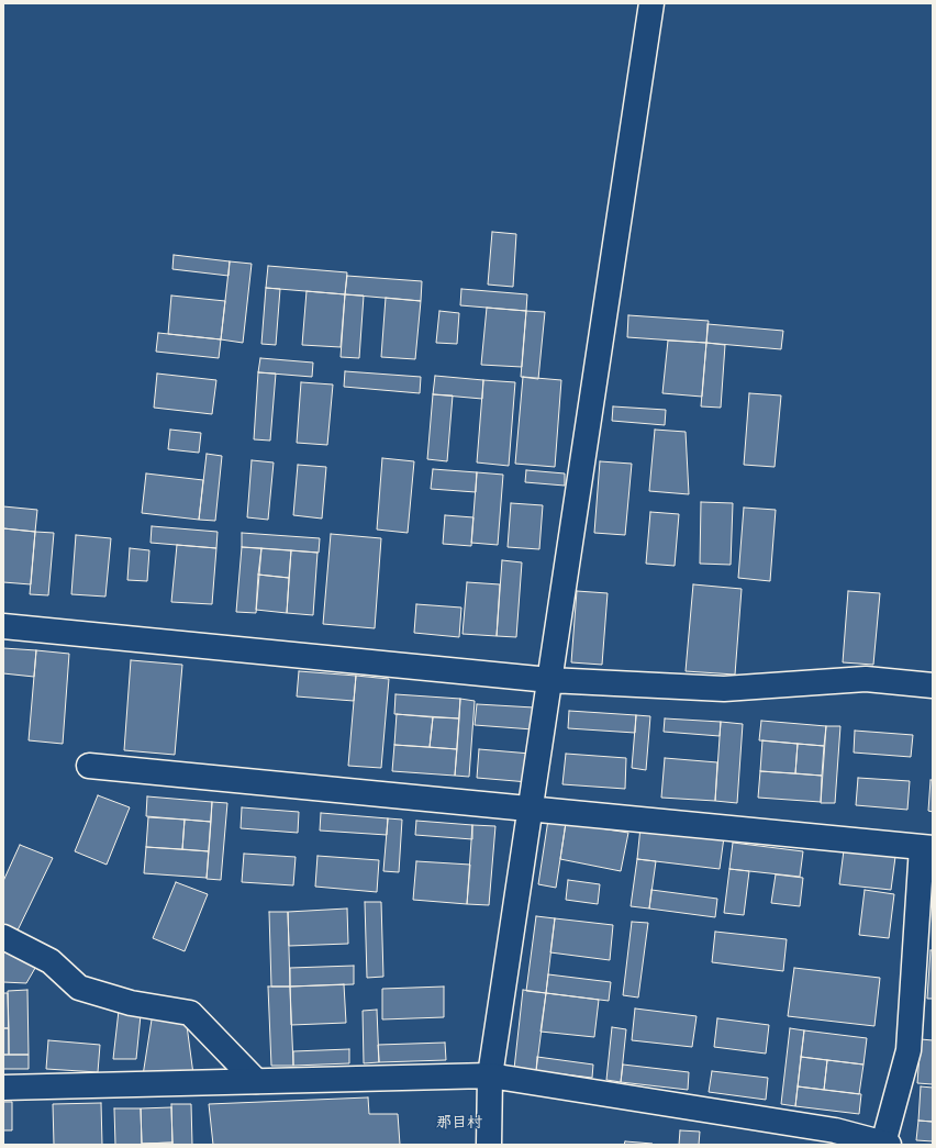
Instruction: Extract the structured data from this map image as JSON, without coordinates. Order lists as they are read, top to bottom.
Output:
{
  "districts": ["那目村"]
}
